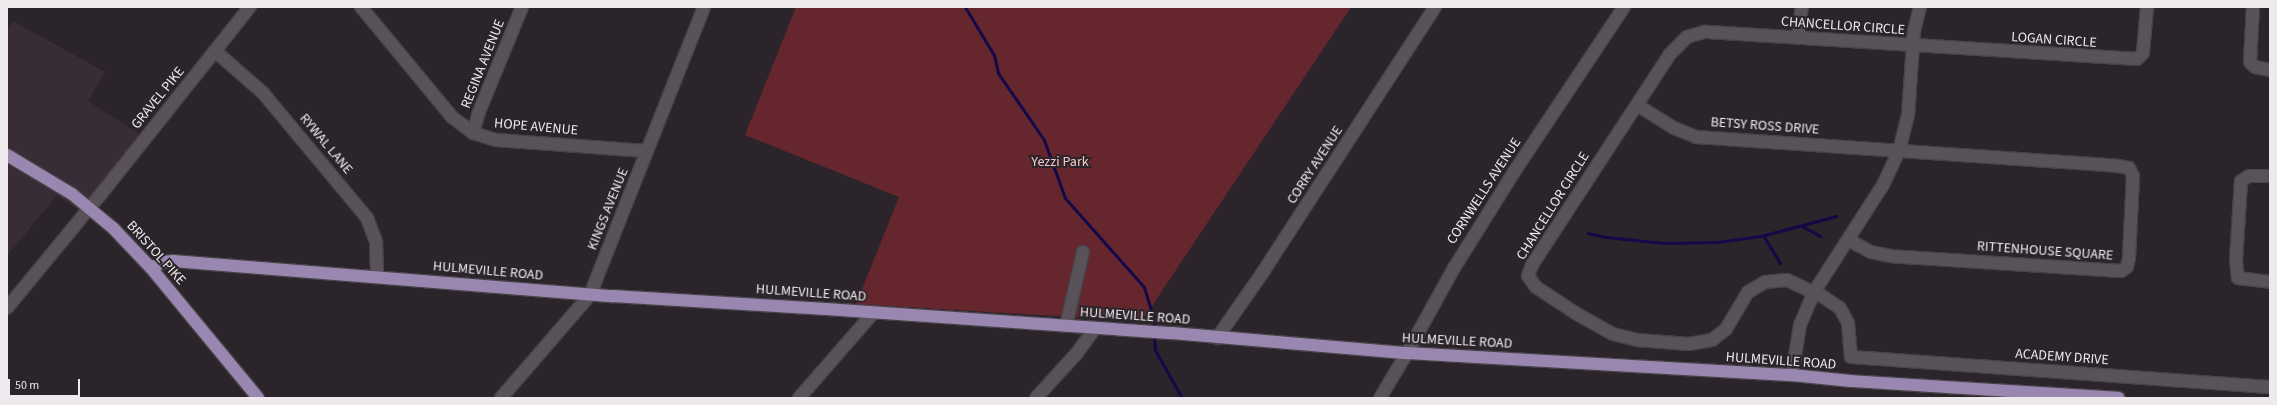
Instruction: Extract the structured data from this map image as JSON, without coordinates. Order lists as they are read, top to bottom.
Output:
{
  "streets": {
    "main road": ["BRISTOL PIKE", "HULMEVILLE ROAD"],
    "street": [
      "CHANCELLOR CIRCLE",
      "LOGAN CIRCLE",
      "REGINA AVENUE",
      "GRAVEL PIKE",
      "BETSY ROSS DRIVE",
      "HOPE AVENUE",
      "RYWAL LANE",
      "CORRY AVENUE",
      "CORNWELLS AVENUE",
      "KINGS AVENUE",
      "RITTENHOUSE SQUARE",
      "ACADEMY DRIVE"
    ]
  },
  "crossings": [
    ["CHANCELLOR CIRCLE", "LOGAN CIRCLE"],
    ["CHANCELLOR CIRCLE", "BETSY ROSS DRIVE"],
    ["CHANCELLOR CIRCLE", "ACADEMY DRIVE"],
    ["REGINA AVENUE", "HOPE AVENUE"],
    ["GRAVEL PIKE", "RYWAL LANE"],
    ["GRAVEL PIKE", "BRISTOL PIKE"],
    ["BETSY ROSS DRIVE", "RITTENHOUSE SQUARE"],
    ["HOPE AVENUE", "KINGS AVENUE"],
    ["RYWAL LANE", "HULMEVILLE ROAD"],
    ["CORRY AVENUE", "HULMEVILLE ROAD"],
    ["CORNWELLS AVENUE", "HULMEVILLE ROAD"],
    ["KINGS AVENUE", "HULMEVILLE ROAD"],
    ["BRISTOL PIKE", "HULMEVILLE ROAD"]
  ],
  "parks": ["Yezzi Park"],
  "scale_bar": "50 m"
}
